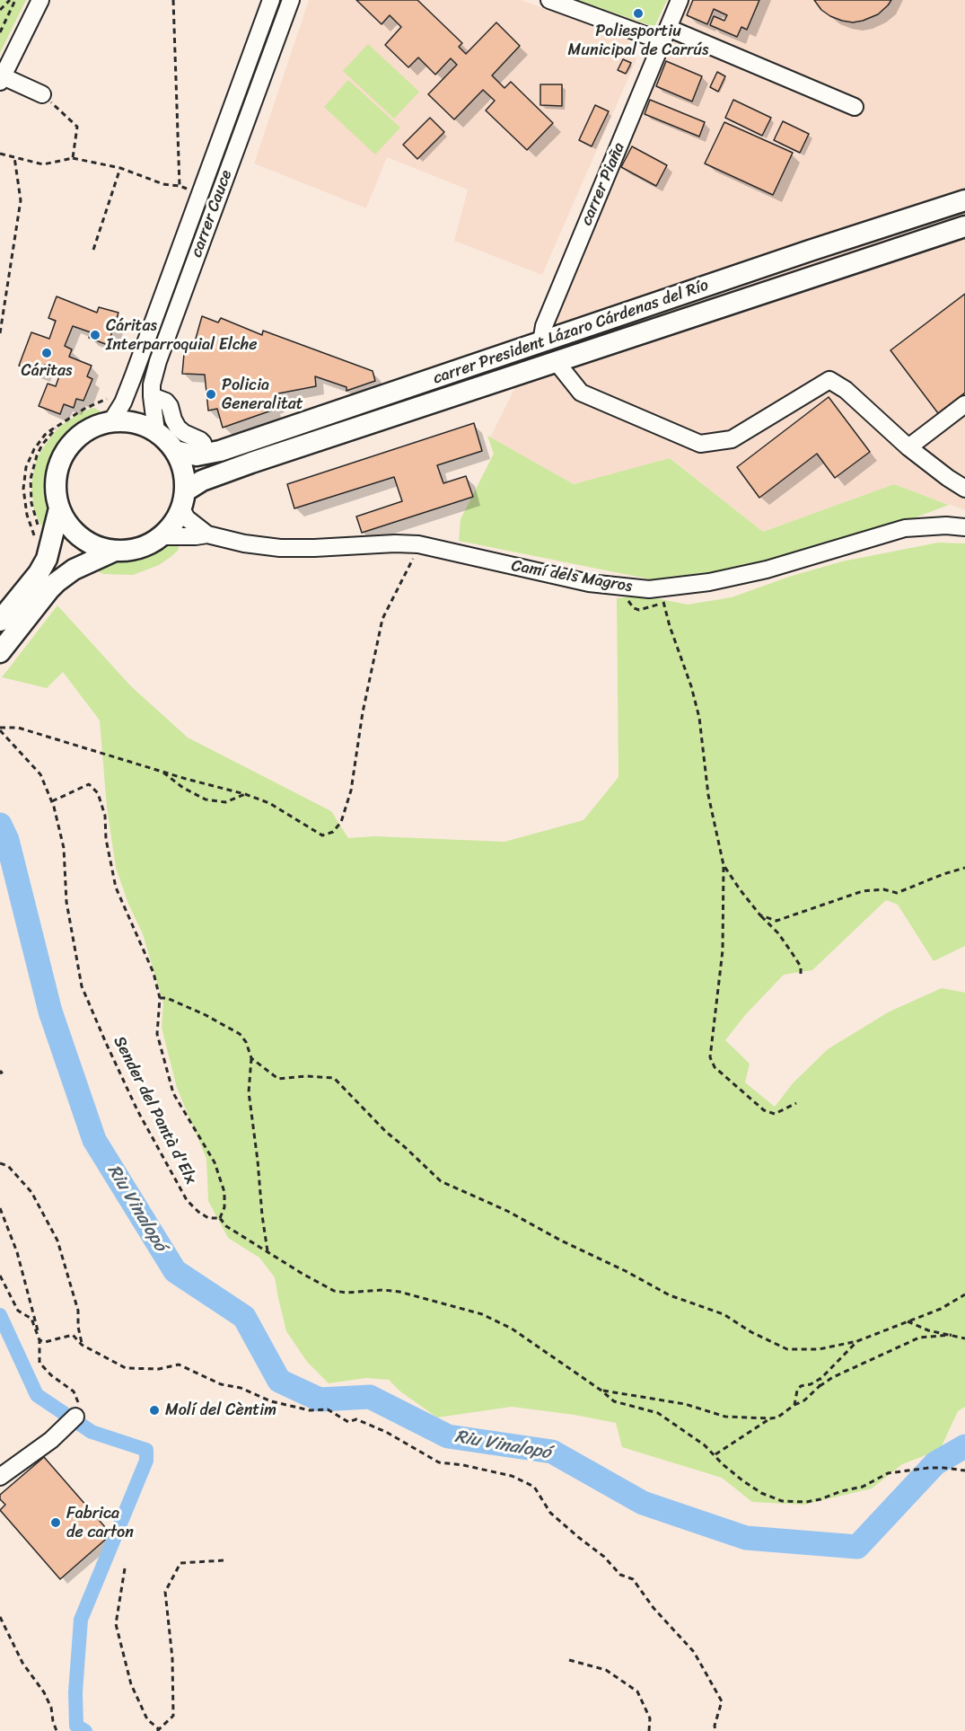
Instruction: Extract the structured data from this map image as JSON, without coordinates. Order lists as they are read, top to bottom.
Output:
{
  "streets": {
    "main road": ["carrer President Lázaro Cárdenas del Río"],
    "street": ["carrer Piaña", "carrer Cauce", "Camí dels Magros"],
    "path": ["Sender del Pantà d'Elx"]
  },
  "crossings": [
    ["carrer Piaña", "carrer President Lázaro Cárdenas del Río"],
    ["carrer Cauce", "carrer President Lázaro Cárdenas del Río"],
    ["carrer Cauce", "Camí dels Magros"],
    ["carrer President Lázaro Cárdenas del Río", "Camí dels Magros"]
  ],
  "water": ["Riu Vinalopó"],
  "places": [
    "Poliesportiu Municipal de Carrús",
    "Cáritas Interparroquial Elche",
    "Cáritas",
    "Policia Generalitat",
    "Molí del Cèntim",
    "Fabrica de carton"
  ]
}
